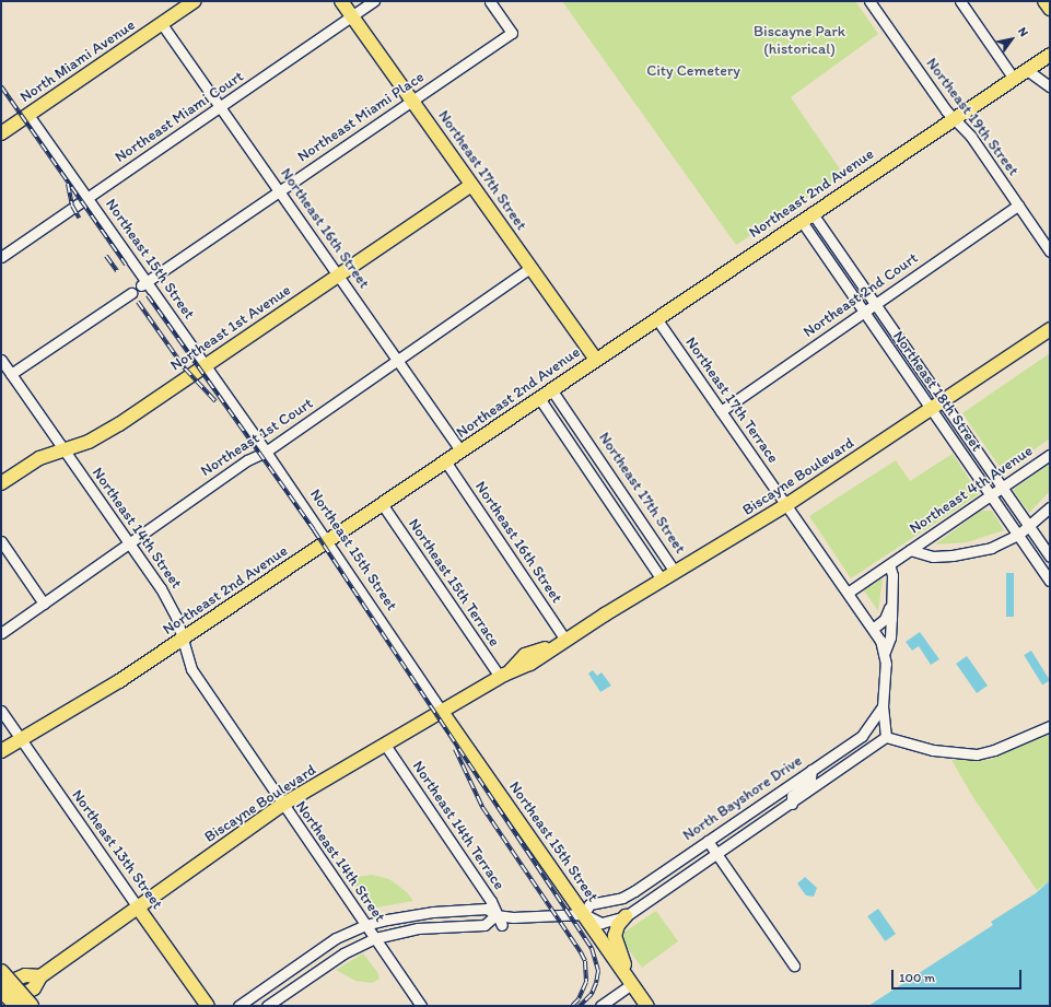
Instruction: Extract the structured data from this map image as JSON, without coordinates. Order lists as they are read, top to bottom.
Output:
{
  "streets": {
    "main road": [
      "North Miami Avenue",
      "Northeast 17th Street",
      "Northeast 2nd Avenue",
      "Northeast 15th Street",
      "Northeast 1st Avenue",
      "Biscayne Boulevard",
      "Northeast 13th Street"
    ],
    "street": [
      "Northeast Miami Court",
      "Northeast Miami Place",
      "Northeast 19th Street",
      "Northeast 16th Street",
      "Northeast 2nd Court",
      "Northeast 18th Street",
      "Northeast 17th Terrace",
      "Northeast 1st Court",
      "Northeast 4th Avenue",
      "Northeast 14th Street",
      "Northeast 15th Terrace",
      "North Bayshore Drive",
      "Northeast 14th Terrace"
    ]
  },
  "crossings": [
    ["North Miami Avenue", "Northeast 16th Street"],
    ["North Miami Avenue", "Northeast 15th Street"],
    ["Northeast Miami Court", "Northeast 17th Street"],
    ["Northeast Miami Court", "Northeast 16th Street"],
    ["Northeast Miami Court", "Northeast 15th Street"],
    ["Northeast Miami Place", "Northeast 17th Street"],
    ["Northeast Miami Place", "Northeast 16th Street"],
    ["Northeast Miami Place", "Northeast 15th Street"],
    ["Northeast 19th Street", "Northeast 2nd Avenue"],
    ["Northeast 19th Street", "Northeast 2nd Court"],
    ["Northeast 17th Street", "Northeast 2nd Avenue"],
    ["Northeast 17th Street", "Northeast 1st Avenue"],
    ["Northeast 17th Street", "Northeast 1st Court"],
    ["Northeast 17th Street", "Biscayne Boulevard"],
    ["Northeast 2nd Avenue", "Northeast 16th Street"],
    ["Northeast 2nd Avenue", "Northeast 15th Street"],
    ["Northeast 2nd Avenue", "Northeast 18th Street"],
    ["Northeast 2nd Avenue", "Northeast 17th Terrace"],
    ["Northeast 2nd Avenue", "Northeast 14th Street"],
    ["Northeast 2nd Avenue", "Northeast 15th Terrace"],
    ["Northeast 2nd Avenue", "Northeast 13th Street"],
    ["Northeast 16th Street", "Northeast 1st Avenue"],
    ["Northeast 16th Street", "Northeast 1st Court"],
    ["Northeast 16th Street", "Biscayne Boulevard"],
    ["Northeast 15th Street", "Northeast 1st Avenue"],
    ["Northeast 15th Street", "Northeast 1st Court"],
    ["Northeast 15th Street", "Biscayne Boulevard"],
    ["Northeast 15th Street", "North Bayshore Drive"],
    ["Northeast 2nd Court", "Northeast 18th Street"],
    ["Northeast 2nd Court", "Northeast 17th Terrace"],
    ["Northeast 1st Avenue", "Northeast 14th Street"],
    ["Northeast 18th Street", "Biscayne Boulevard"],
    ["Northeast 18th Street", "Northeast 4th Avenue"],
    ["Northeast 17th Terrace", "Biscayne Boulevard"],
    ["Northeast 17th Terrace", "Northeast 4th Avenue"],
    ["Northeast 1st Court", "Northeast 14th Street"],
    ["Biscayne Boulevard", "Northeast 14th Street"],
    ["Biscayne Boulevard", "Northeast 15th Terrace"],
    ["Biscayne Boulevard", "Northeast 14th Terrace"],
    ["Biscayne Boulevard", "Northeast 13th Street"],
    ["Northeast 14th Street", "North Bayshore Drive"],
    ["North Bayshore Drive", "Northeast 14th Terrace"]
  ],
  "parks": ["Biscayne Park (historical)", "City Cemetery"],
  "scale_bar": "100 m",
  "north": "top right"
}
